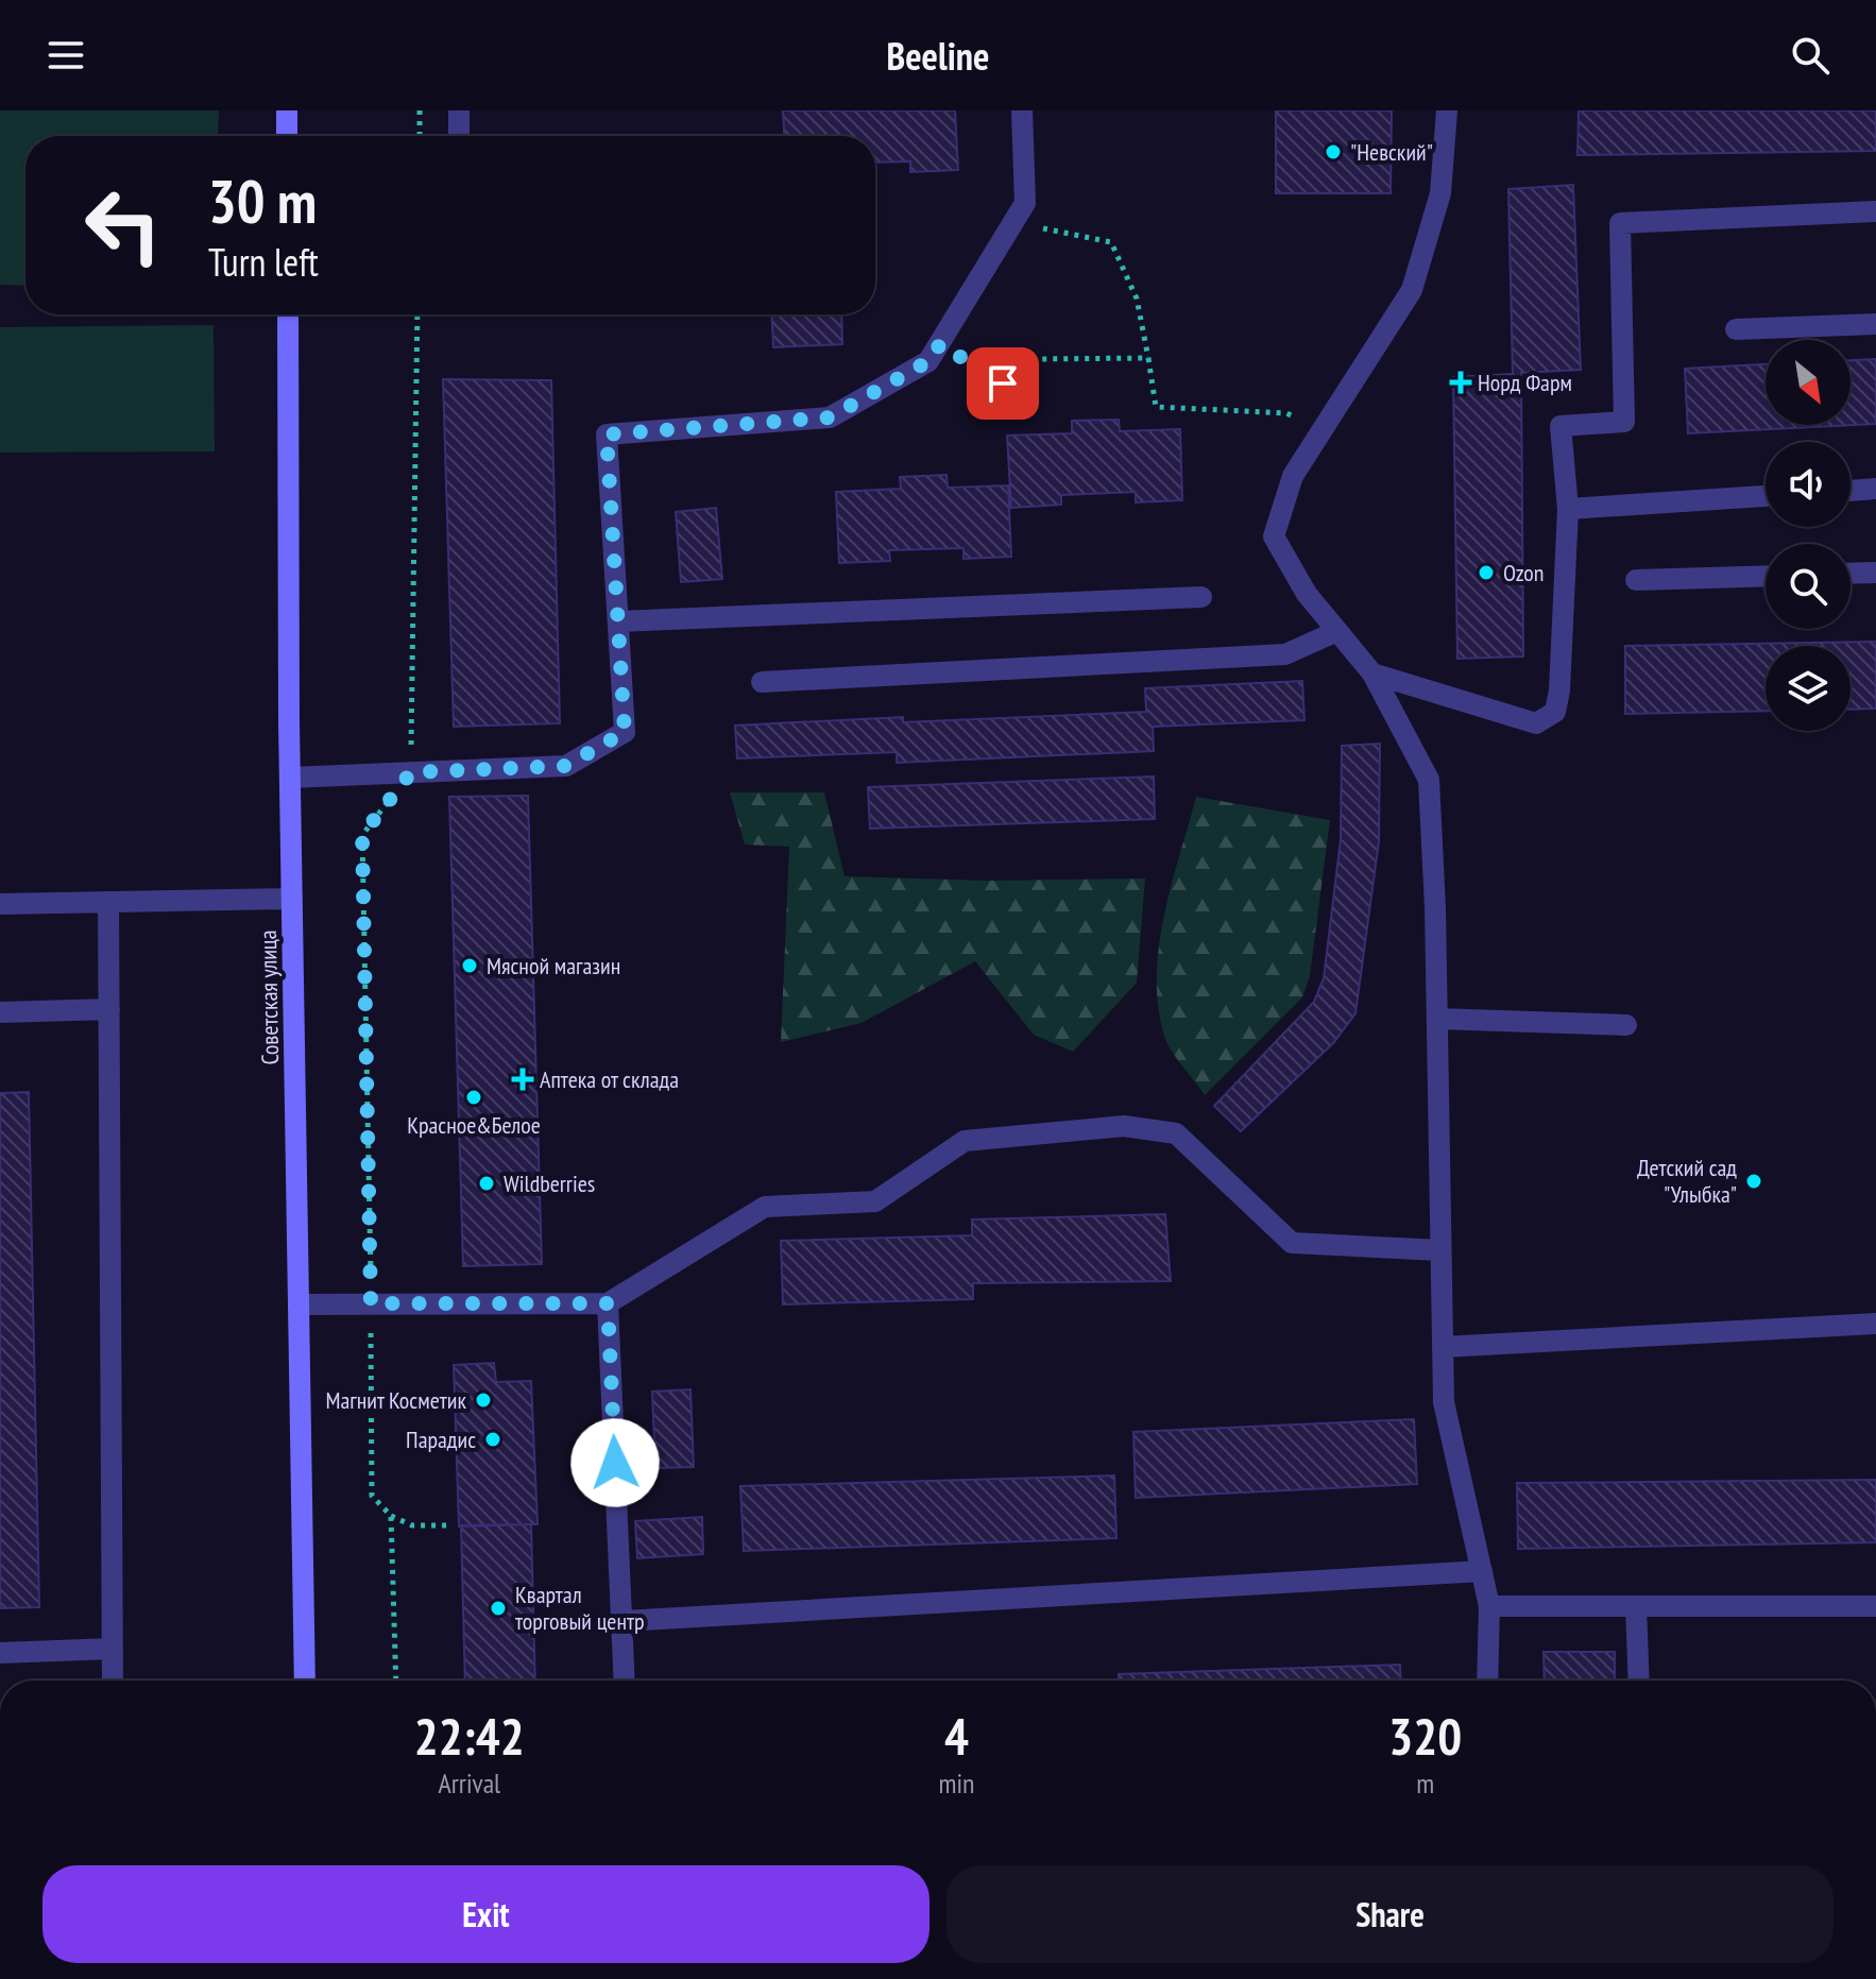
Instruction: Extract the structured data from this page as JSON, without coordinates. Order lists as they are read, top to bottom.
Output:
{
  "streets": {
    "main road": ["Советская улица"]
  },
  "places": {
    "other": [
      "\"Невский\"",
      "Ozon",
      "Мясной магазин",
      "Красное&Белое",
      "Детский сад \"Улыбка\"",
      "Wildberries",
      "Магнит Косметик",
      "Парадис",
      "Квартал торговый центр"
    ],
    "health": ["Норд Фарм", "Аптека от склада"]
  },
  "north": "bottom right",
  "page": {
    "header": "Beeline",
    "turn": ["30 m", "Turn left"],
    "eta": [
      "22:42",
      "Arrival",
      "4",
      "min",
      "320",
      "m"
    ],
    "buttons": ["Exit", "Share"]
  }
}
